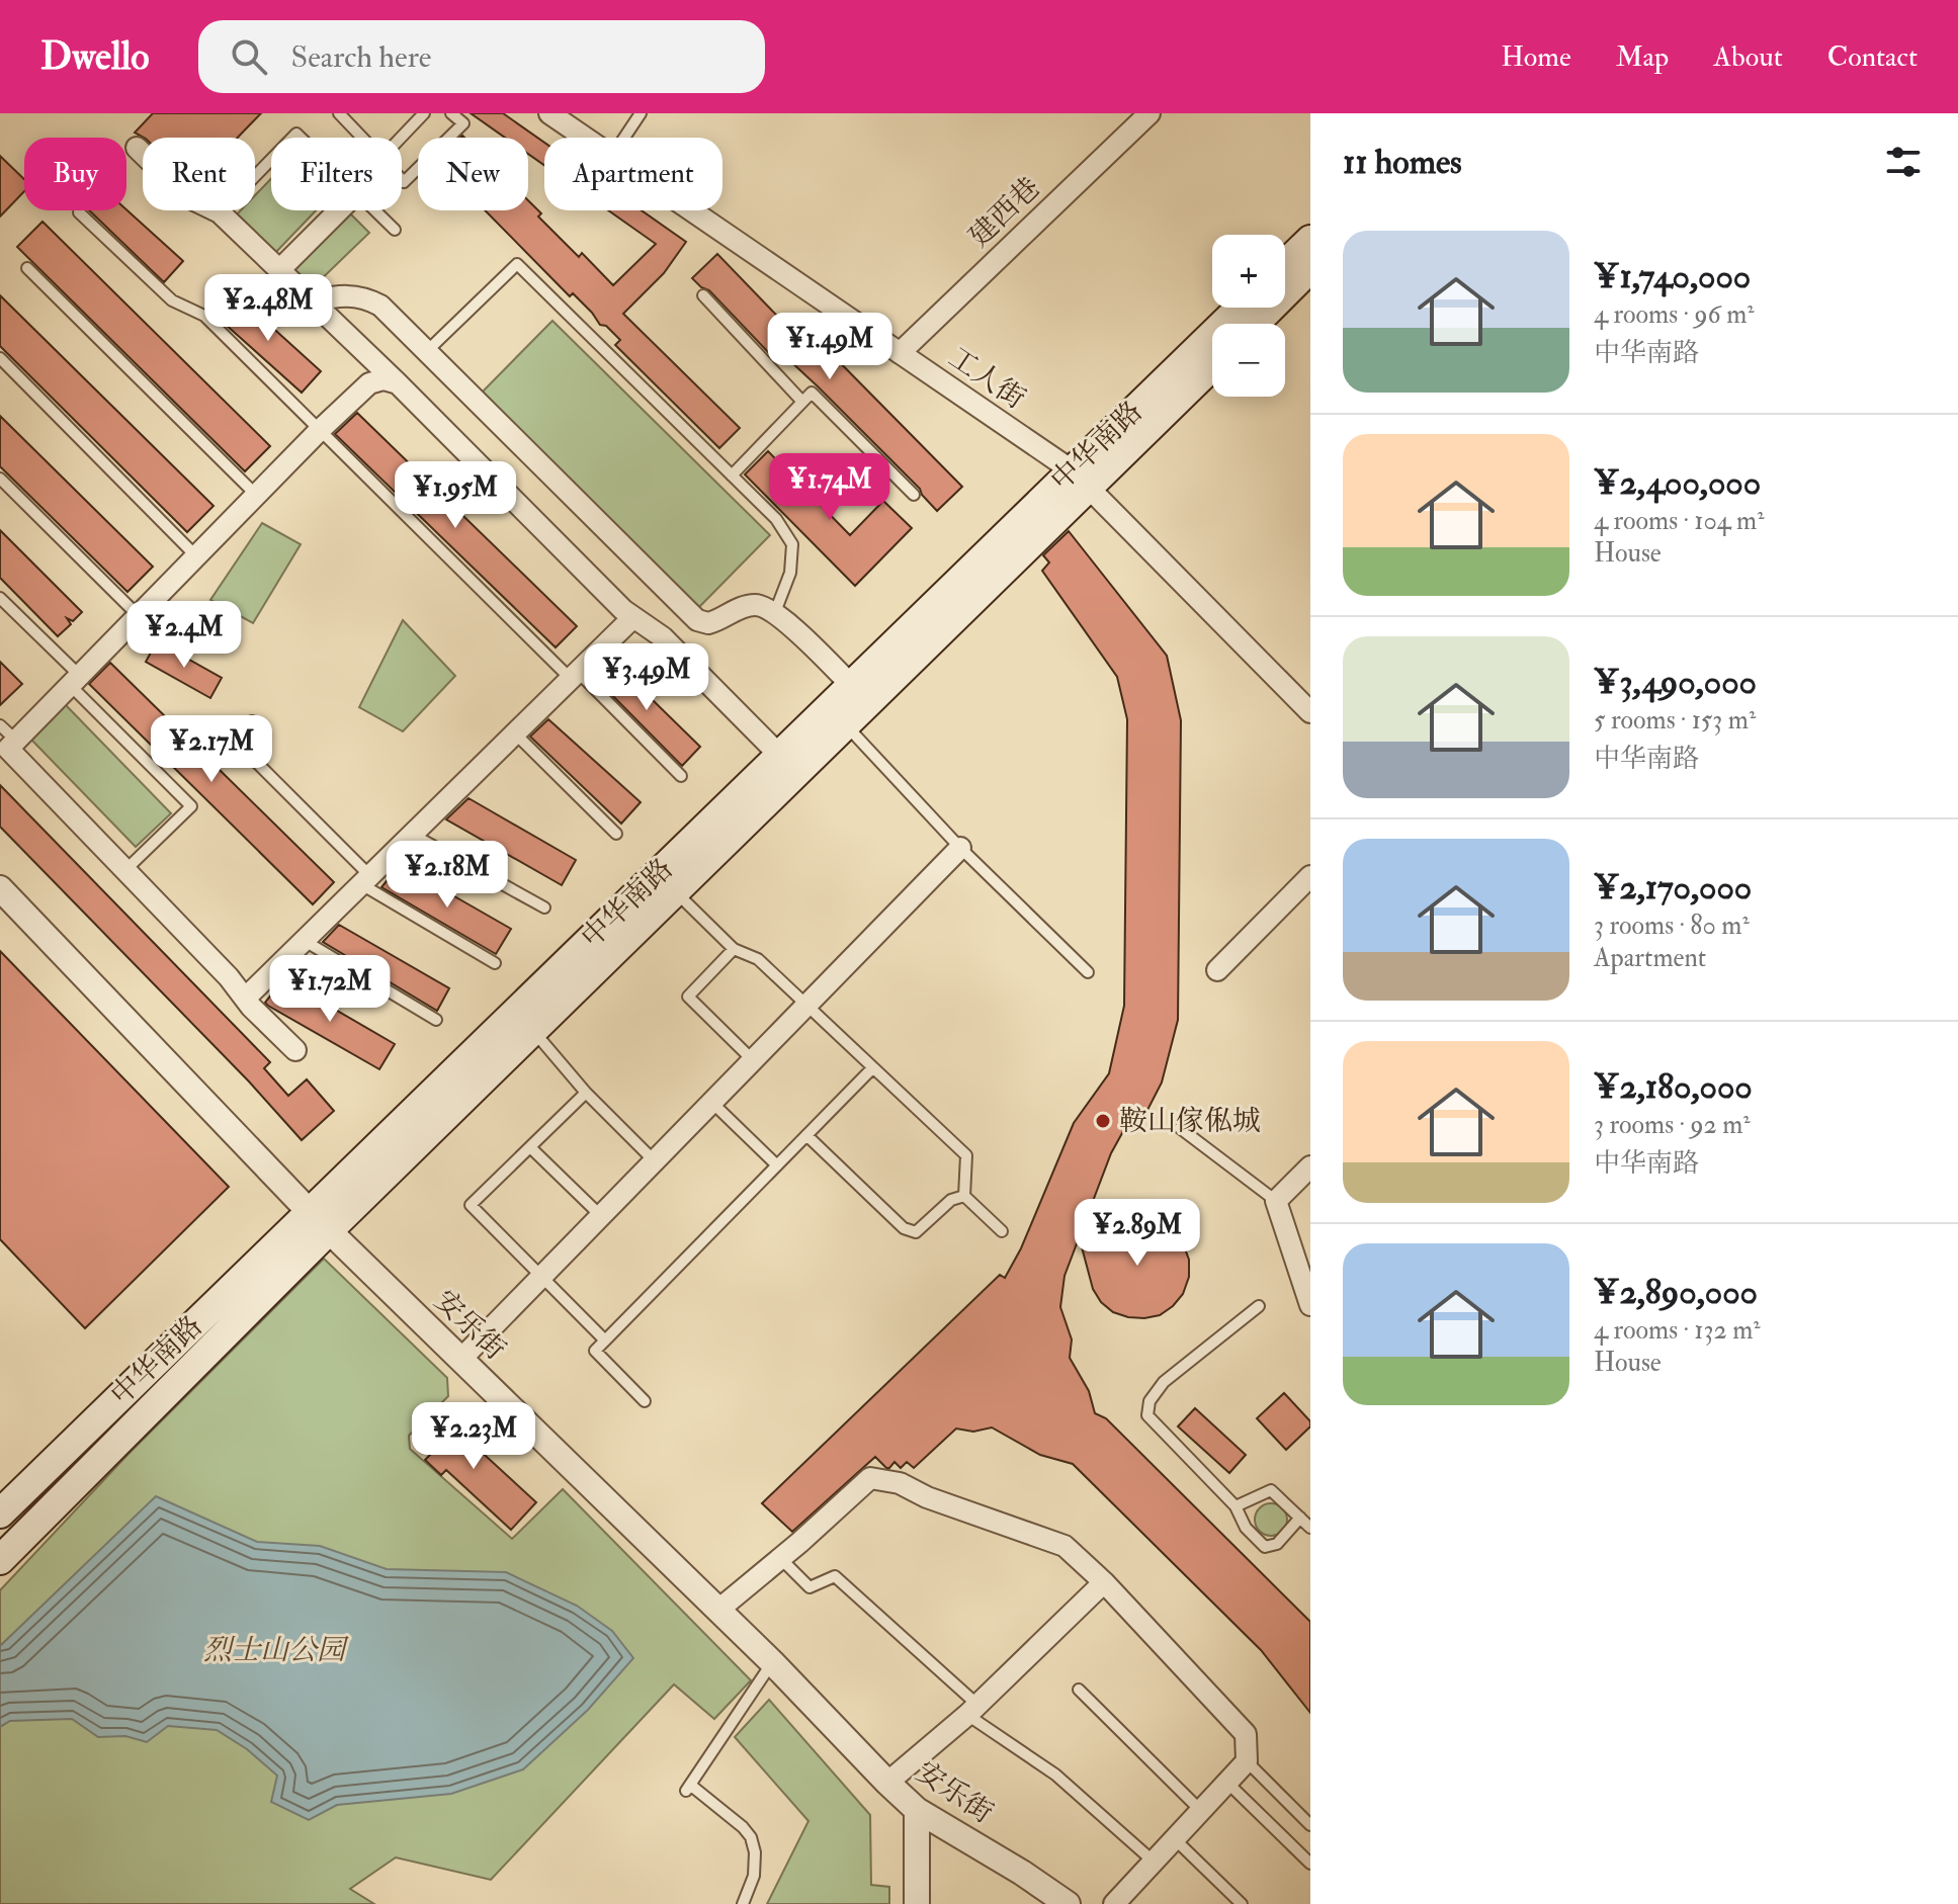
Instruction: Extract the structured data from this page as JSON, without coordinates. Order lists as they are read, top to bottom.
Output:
{
  "streets": {
    "main road": ["中华南路"],
    "street": ["建西巷", "工人街", "安乐街"]
  },
  "crossings": [
    ["建西巷", "工人街"],
    ["工人街", "中华南路"],
    ["中华南路", "安乐街"]
  ],
  "parks": ["烈士山公园"],
  "places": ["鞍山傢俬城"],
  "page": {
    "header": "Dwello",
    "search": "Search here",
    "nav": [
      "Home",
      "Map",
      "About",
      "Contact"
    ],
    "heading": "11 homes",
    "chip": [
      "Buy",
      "Rent",
      "Filters",
      "New",
      "Apartment"
    ],
    "list": [
      {
        "name": "¥1,740,000",
        "note": "4 rooms · 96 m² · 中华南路"
      },
      {
        "name": "¥2,400,000",
        "note": "4 rooms · 104 m² · House"
      },
      {
        "name": "¥3,490,000",
        "note": "5 rooms · 153 m² · 中华南路"
      },
      {
        "name": "¥2,170,000",
        "note": "3 rooms · 80 m² · Apartment"
      },
      {
        "name": "¥2,180,000",
        "note": "3 rooms · 92 m² · 中华南路"
      },
      {
        "name": "¥2,890,000",
        "note": "4 rooms · 132 m² · House"
      }
    ],
    "map_buttons": ["+", "−"],
    "price": [
      "¥2.48M",
      "¥1.49M",
      "¥1.74M",
      "¥1.95M",
      "¥2.4M",
      "¥3.49M",
      "¥2.17M",
      "¥2.18M",
      "¥1.72M",
      "¥2.89M",
      "¥2.23M"
    ]
  }
}
